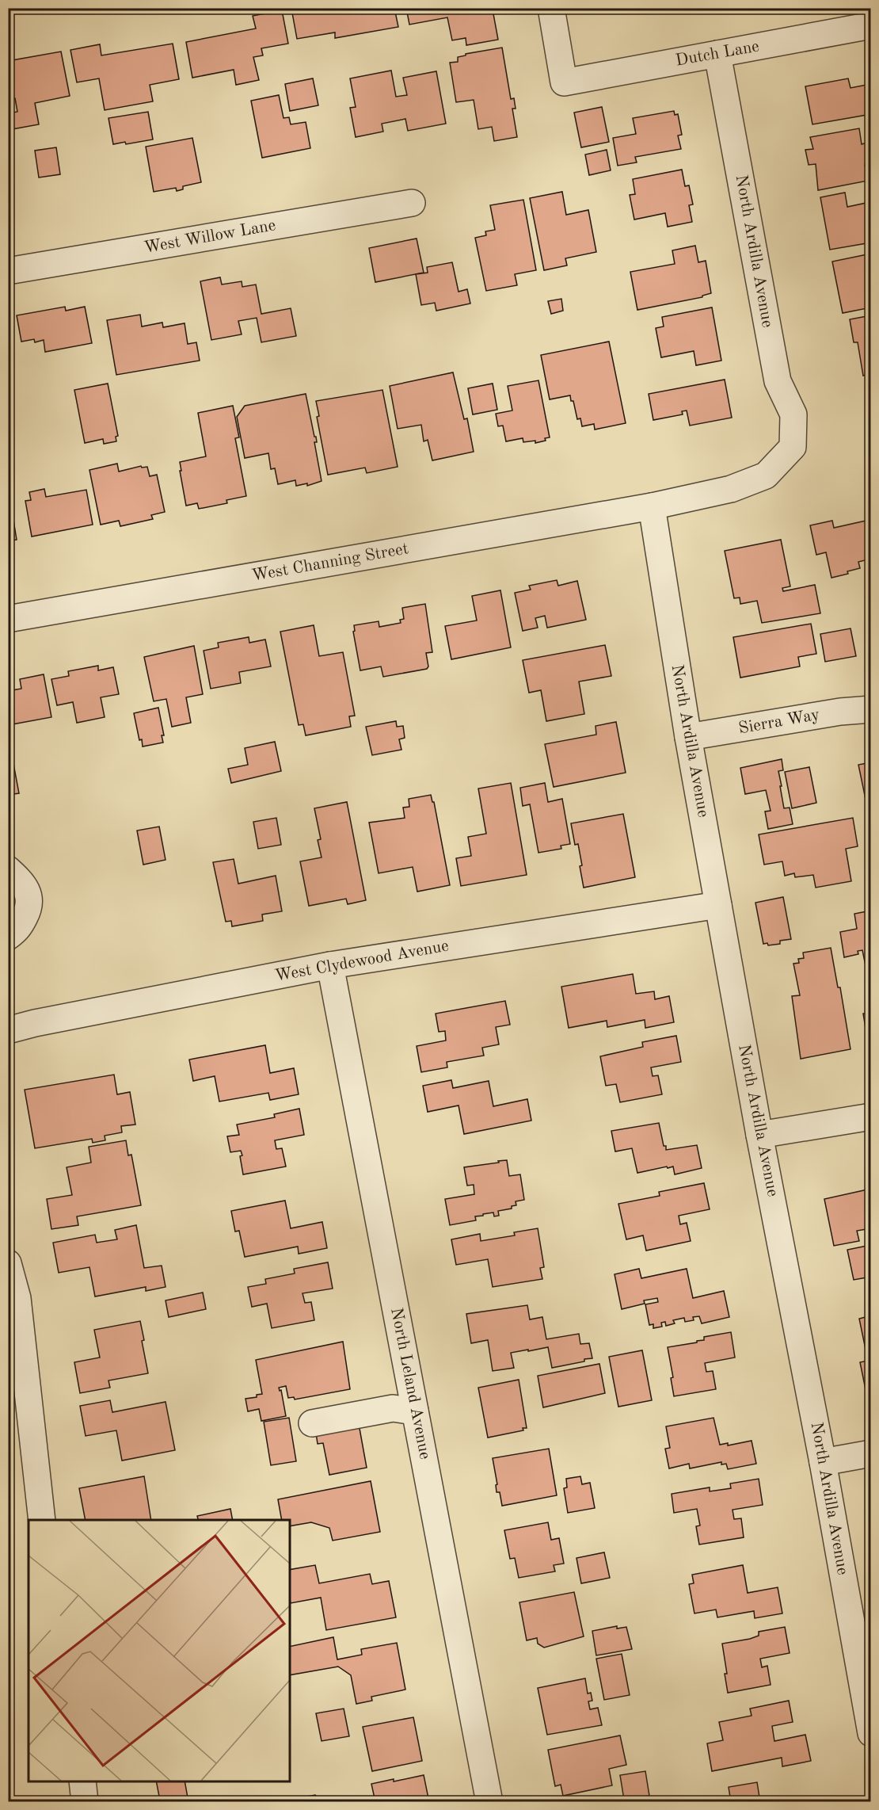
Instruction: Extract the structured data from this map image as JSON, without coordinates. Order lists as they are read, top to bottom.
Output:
{
  "streets": {
    "street": [
      "Dutch Lane",
      "West Willow Lane",
      "North Ardilla Avenue",
      "West Channing Street",
      "Sierra Way",
      "West Clydewood Avenue",
      "North Leland Avenue"
    ]
  },
  "crossings": [
    ["Dutch Lane", "North Ardilla Avenue"],
    ["North Ardilla Avenue", "West Channing Street"],
    ["North Ardilla Avenue", "Sierra Way"],
    ["North Ardilla Avenue", "West Clydewood Avenue"],
    ["West Clydewood Avenue", "North Leland Avenue"]
  ]
}
